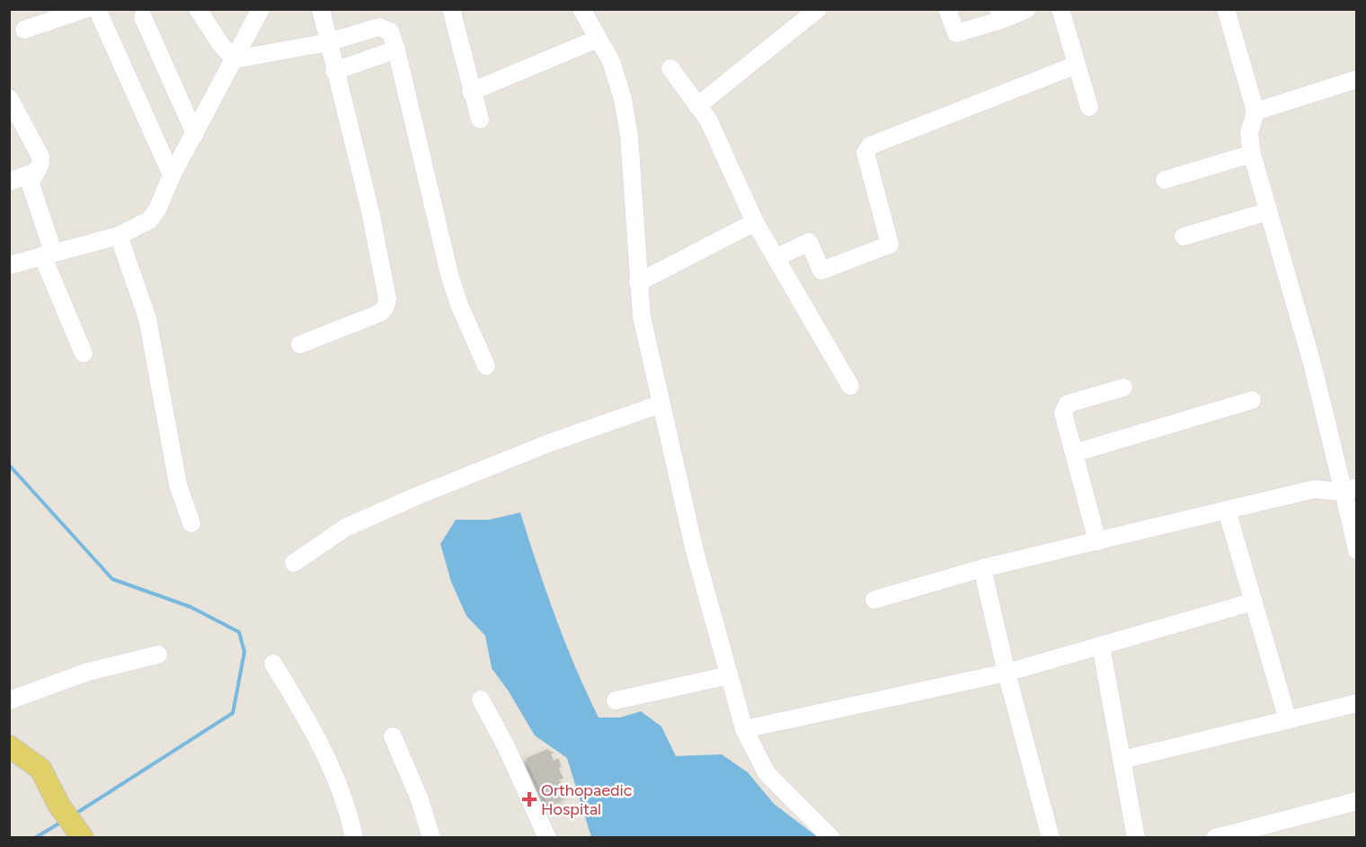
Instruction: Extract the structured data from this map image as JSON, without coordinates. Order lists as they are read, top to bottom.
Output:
{
  "places": {
    "health": ["Orthopaedic Hospital"]
  }
}
